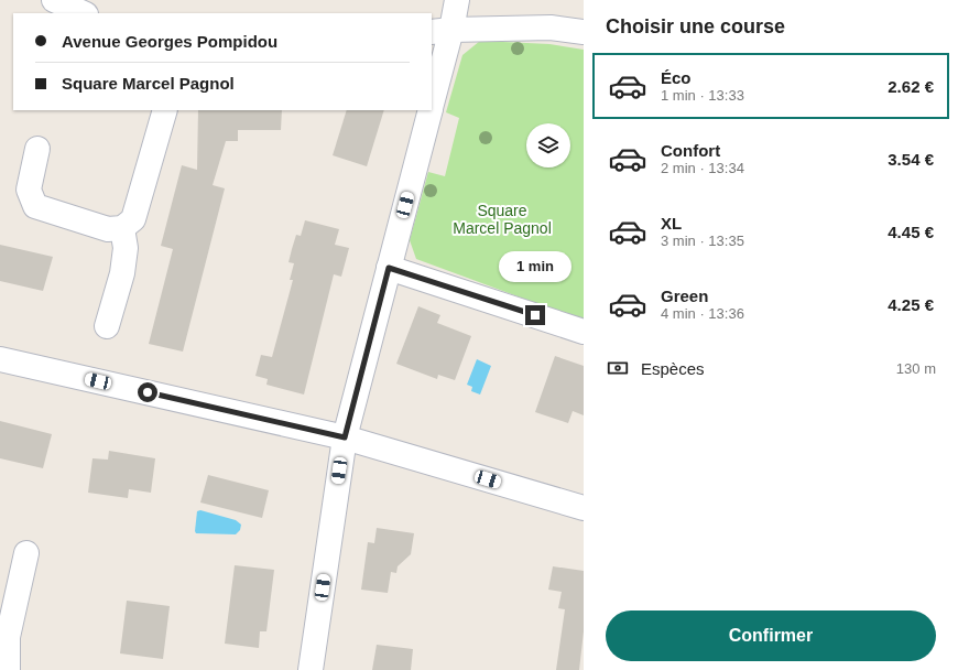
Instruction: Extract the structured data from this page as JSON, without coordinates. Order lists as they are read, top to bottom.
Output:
{
  "parks": ["Square Marcel Pagnol"],
  "page": {
    "heading": "Choisir une course",
    "banner": ["Avenue Georges Pompidou", "Square Marcel Pagnol"],
    "list": [
      {
        "name": "Éco",
        "note": "1 min · 13:33",
        "value": "2.62 €"
      },
      {
        "name": "Confort",
        "note": "2 min · 13:34",
        "value": "3.54 €"
      },
      {
        "name": "XL",
        "note": "3 min · 13:35",
        "value": "4.45 €"
      },
      {
        "name": "Green",
        "note": "4 min · 13:36",
        "value": "4.25 €"
      }
    ],
    "bubble": "1 min",
    "pay": ["Espèces", "130 m"],
    "buttons": "Confirmer"
  }
}
